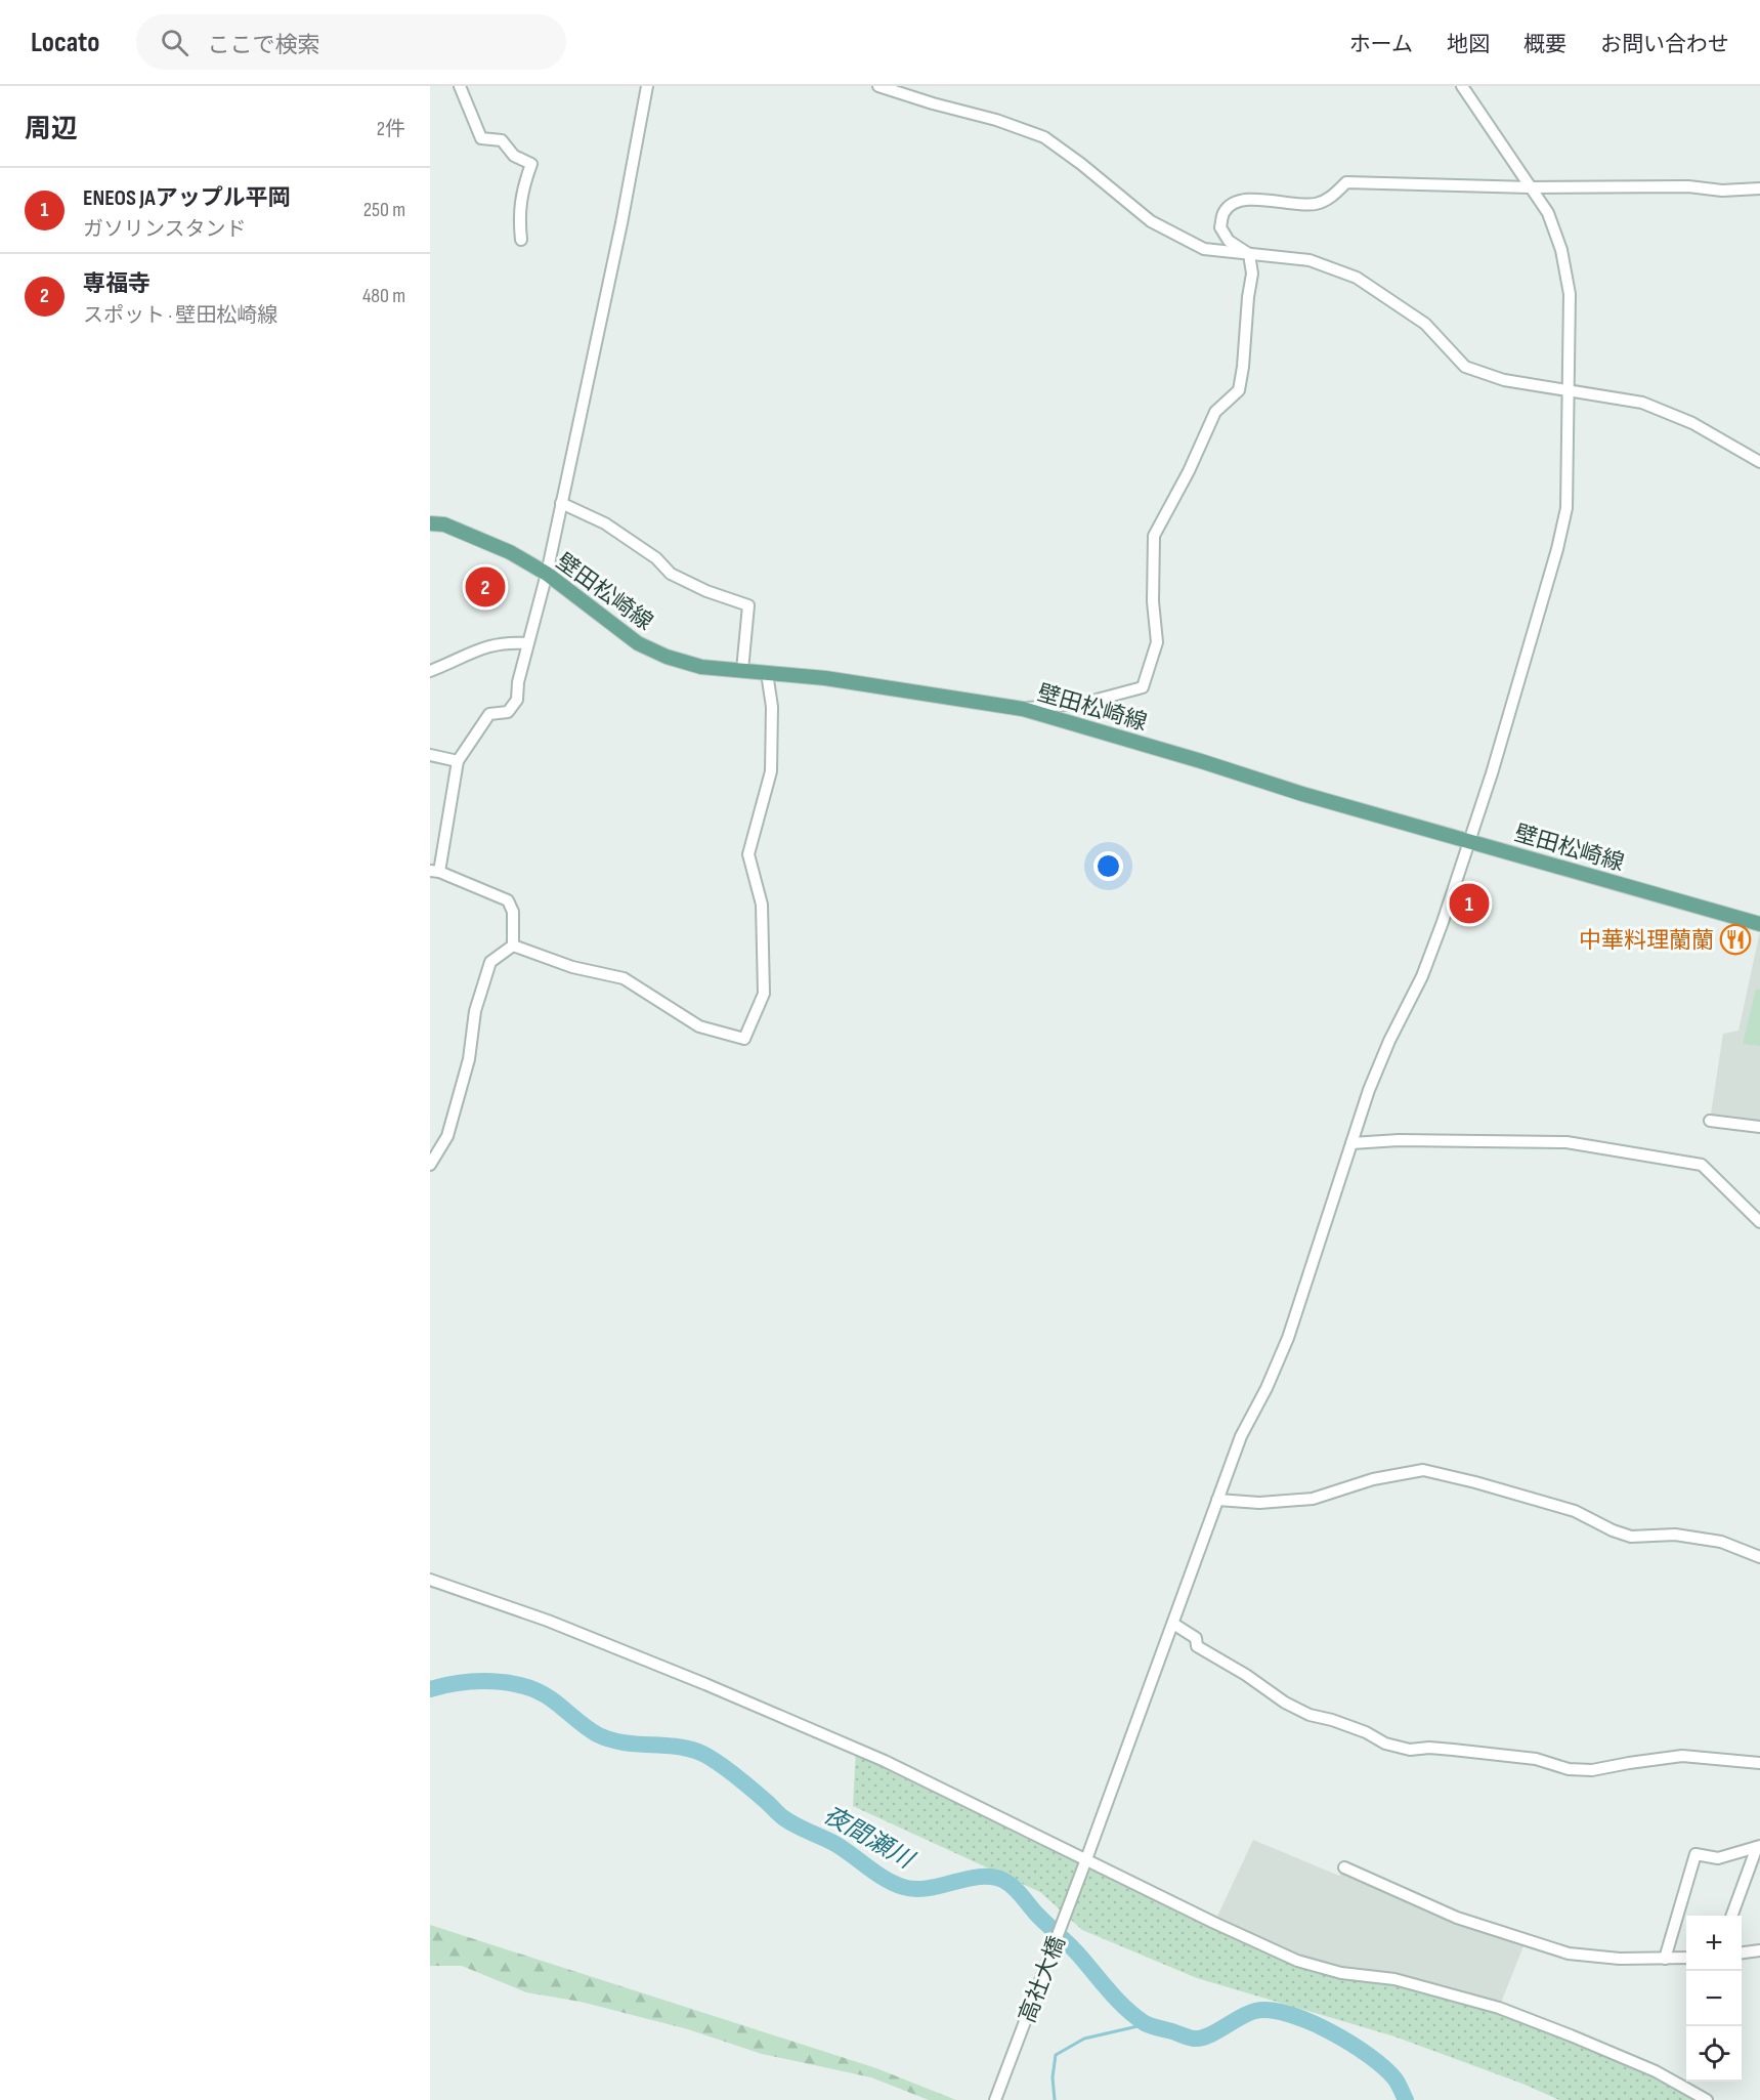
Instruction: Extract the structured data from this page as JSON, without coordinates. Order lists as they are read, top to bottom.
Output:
{
  "streets": {
    "main road": ["壁田松崎線"],
    "street": ["高社大橋"]
  },
  "crossings": [
    ["壁田松崎線", "高社大橋"]
  ],
  "water": ["夜間瀬川"],
  "places": {
    "restaurant": ["中華料理蘭蘭"]
  },
  "page": {
    "header": "Locato",
    "search": "ここで検索",
    "nav": [
      "ホーム",
      "地図",
      "概要",
      "お問い合わせ"
    ],
    "heading": ["周辺", "2件"],
    "list": [
      {
        "mark": "1",
        "name": "ENEOS JAアップル平岡",
        "note": "ガソリンスタンド",
        "value": "250 m"
      },
      {
        "mark": "2",
        "name": "専福寺",
        "note": "スポット · 壁田松崎線",
        "value": "480 m"
      }
    ],
    "pins": ["2", "1"],
    "map_buttons": ["+", "−"]
  }
}
